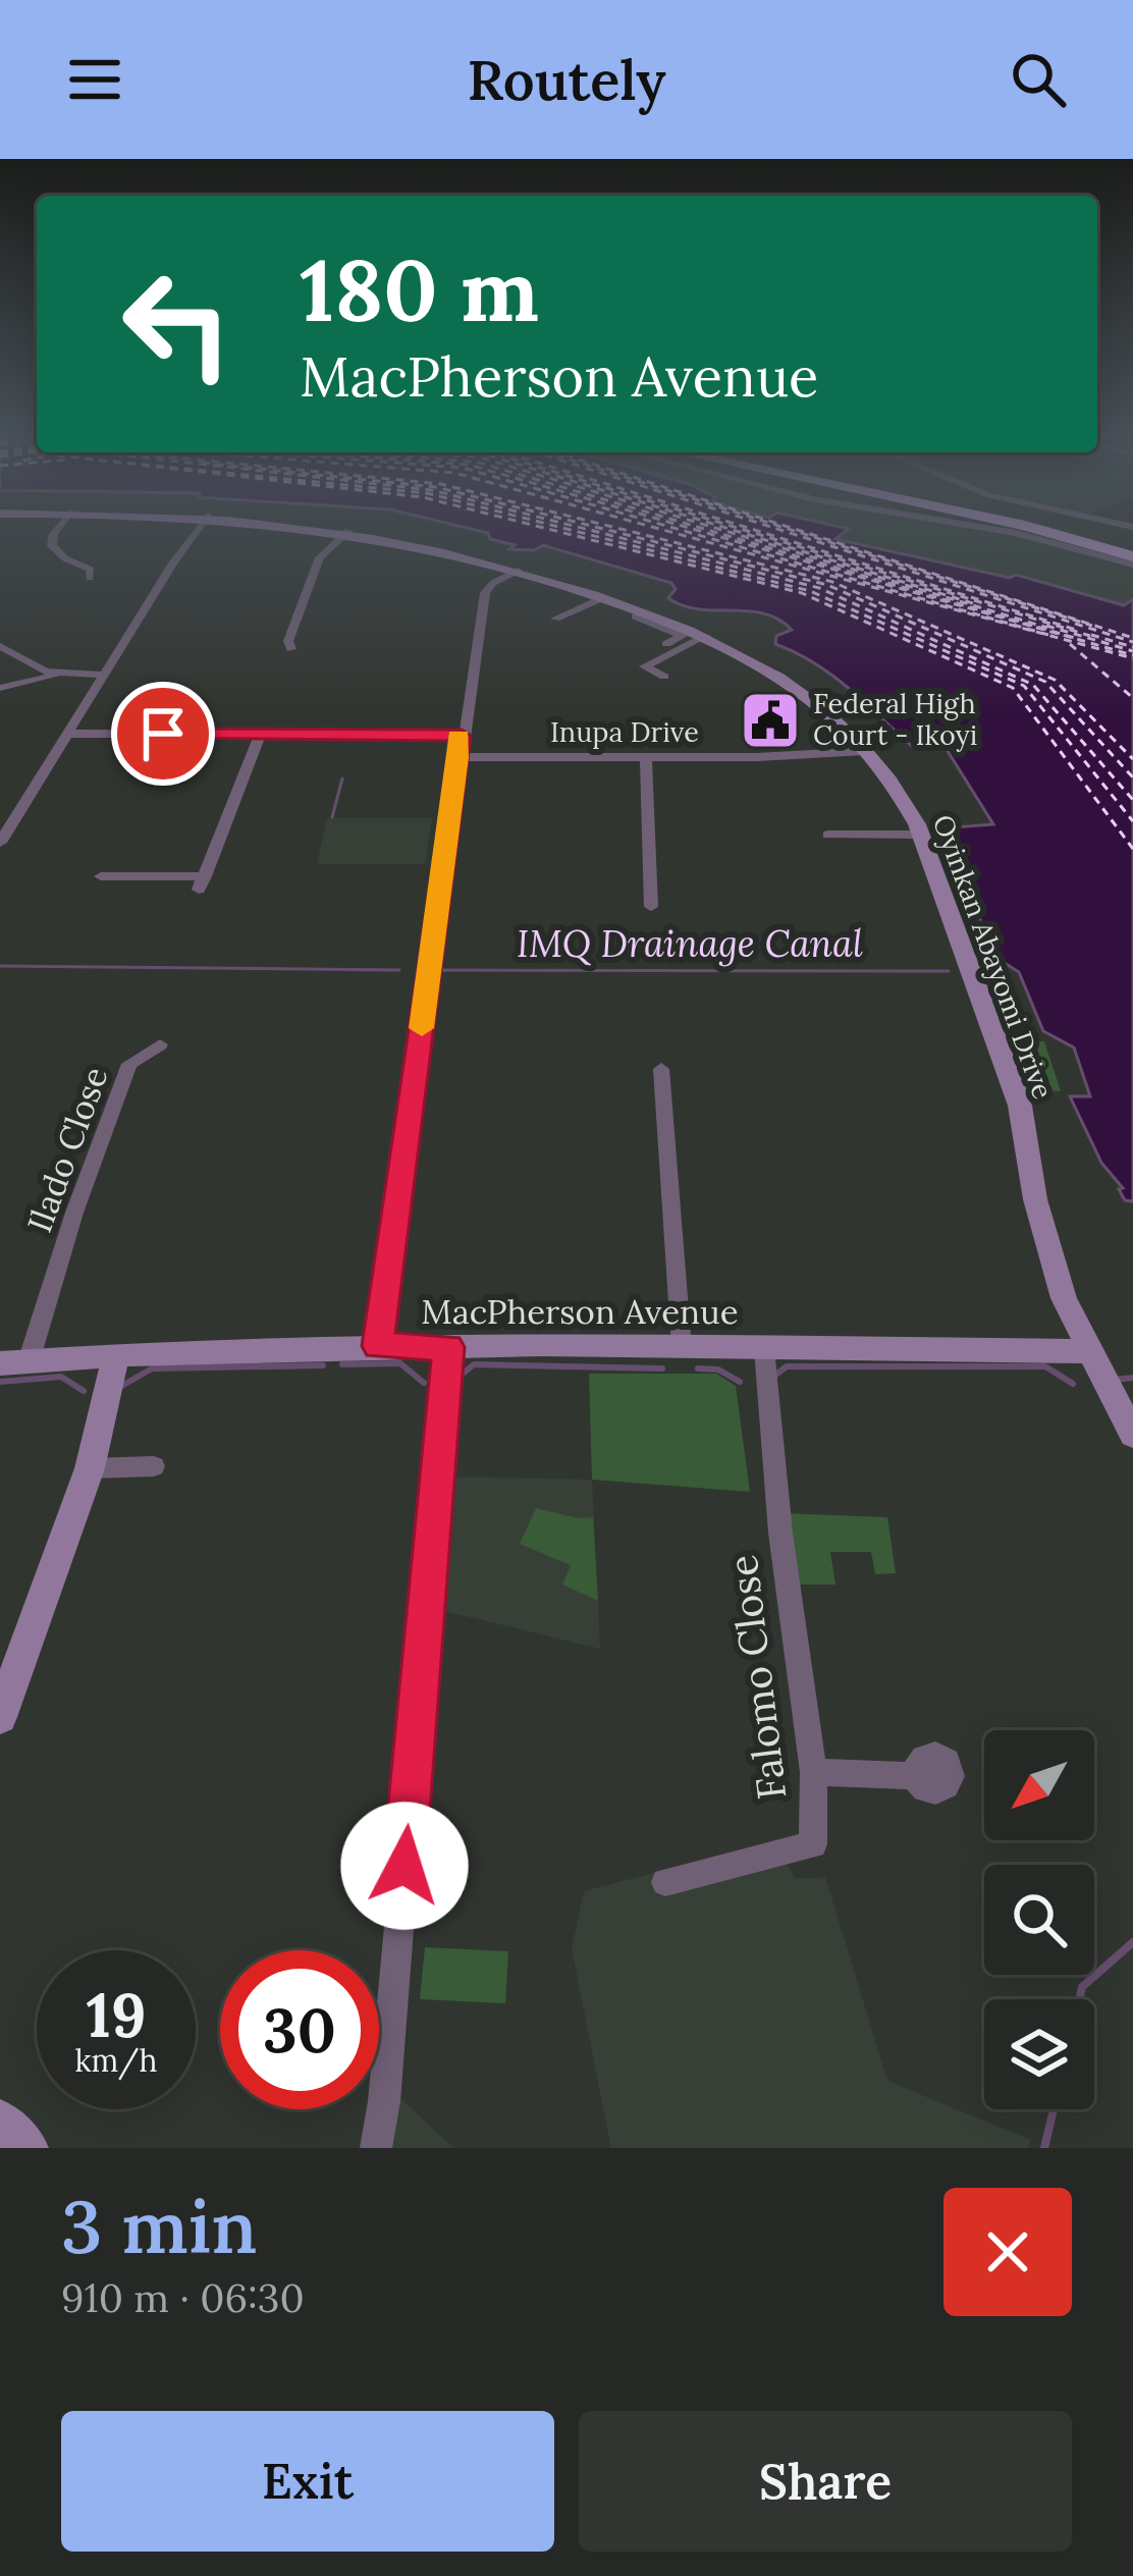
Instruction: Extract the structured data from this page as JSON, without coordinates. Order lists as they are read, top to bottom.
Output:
{
  "streets": {
    "street": [
      "Inupa Drive",
      "Oyinkan Abayomi Drive",
      "Ilado Close",
      "MacPherson Avenue",
      "Falomo Close"
    ]
  },
  "crossings": [
    ["Inupa Drive", "Oyinkan Abayomi Drive"],
    ["Oyinkan Abayomi Drive", "MacPherson Avenue"],
    ["Ilado Close", "MacPherson Avenue"],
    ["MacPherson Avenue", "Falomo Close"]
  ],
  "water": ["IMQ Drainage Canal"],
  "places": {
    "public building": ["Federal High Court - Ikoyi"]
  },
  "north": "bottom left",
  "page": {
    "header": "Routely",
    "turn": ["180 m", "MacPherson Avenue"],
    "speed": "19 km/h",
    "limit": "30",
    "heading": ["3 min", "910 m · 06:30"],
    "buttons": ["Exit", "Share"]
  }
}
